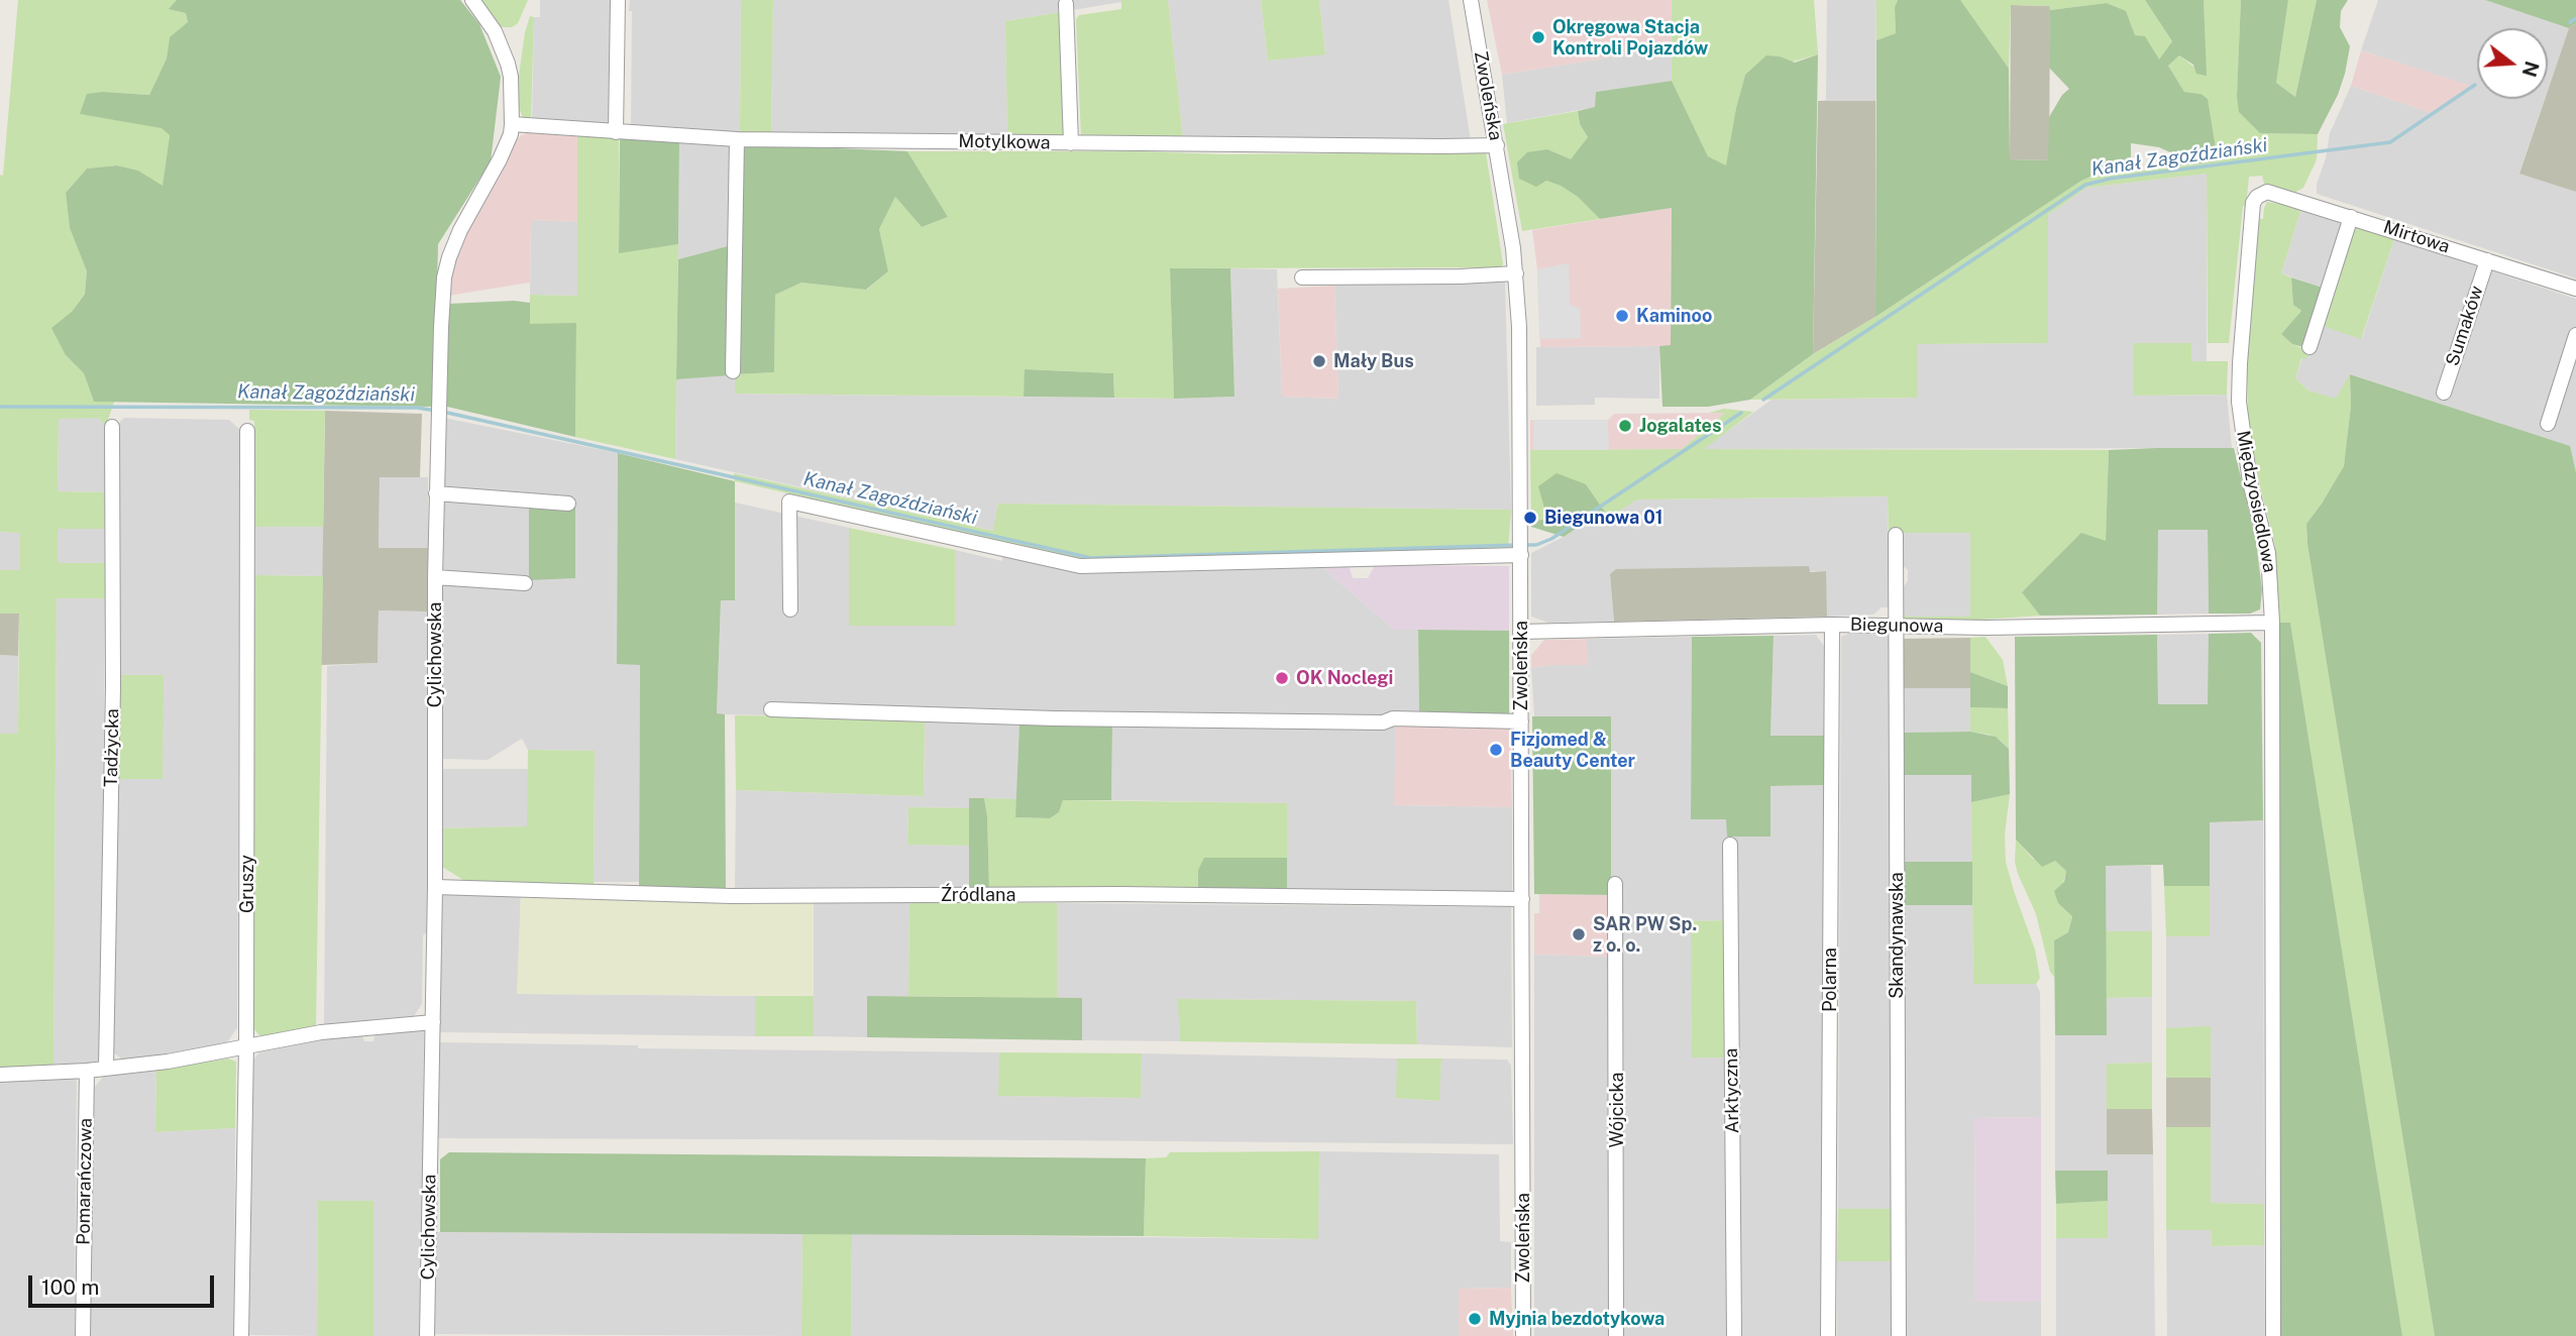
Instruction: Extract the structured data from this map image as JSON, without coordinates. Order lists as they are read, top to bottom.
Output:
{
  "streets": {
    "street": [
      "Zwoleńska",
      "Motylkowa",
      "Mirtowa",
      "Sumaków",
      "Międzyosiedlowa",
      "Biegunowa",
      "Cylichowska",
      "Tadżycka",
      "Gruszy",
      "Źródlana",
      "Skandynawska",
      "Polarna",
      "Arktyczna",
      "Wójcicka",
      "Pomarańczowa"
    ]
  },
  "crossings": [
    ["Zwoleńska", "Motylkowa"],
    ["Zwoleńska", "Biegunowa"],
    ["Zwoleńska", "Źródlana"],
    ["Motylkowa", "Cylichowska"],
    ["Mirtowa", "Sumaków"],
    ["Mirtowa", "Międzyosiedlowa"],
    ["Międzyosiedlowa", "Biegunowa"],
    ["Biegunowa", "Skandynawska"],
    ["Biegunowa", "Polarna"],
    ["Cylichowska", "Źródlana"]
  ],
  "water": ["Kanał Zagoździański"],
  "places": [
    "Okręgowa Stacja Kontroli Pojazdów",
    "Kaminoo",
    "Mały Bus",
    "Jogalates",
    "Biegunowa 01",
    "OK Noclegi",
    "Fizjomed & Beauty Center",
    "SAR PW Sp. z o. o.",
    "Myjnia bezdotykowa"
  ],
  "scale_bar": "100 m",
  "north": "right"
}
